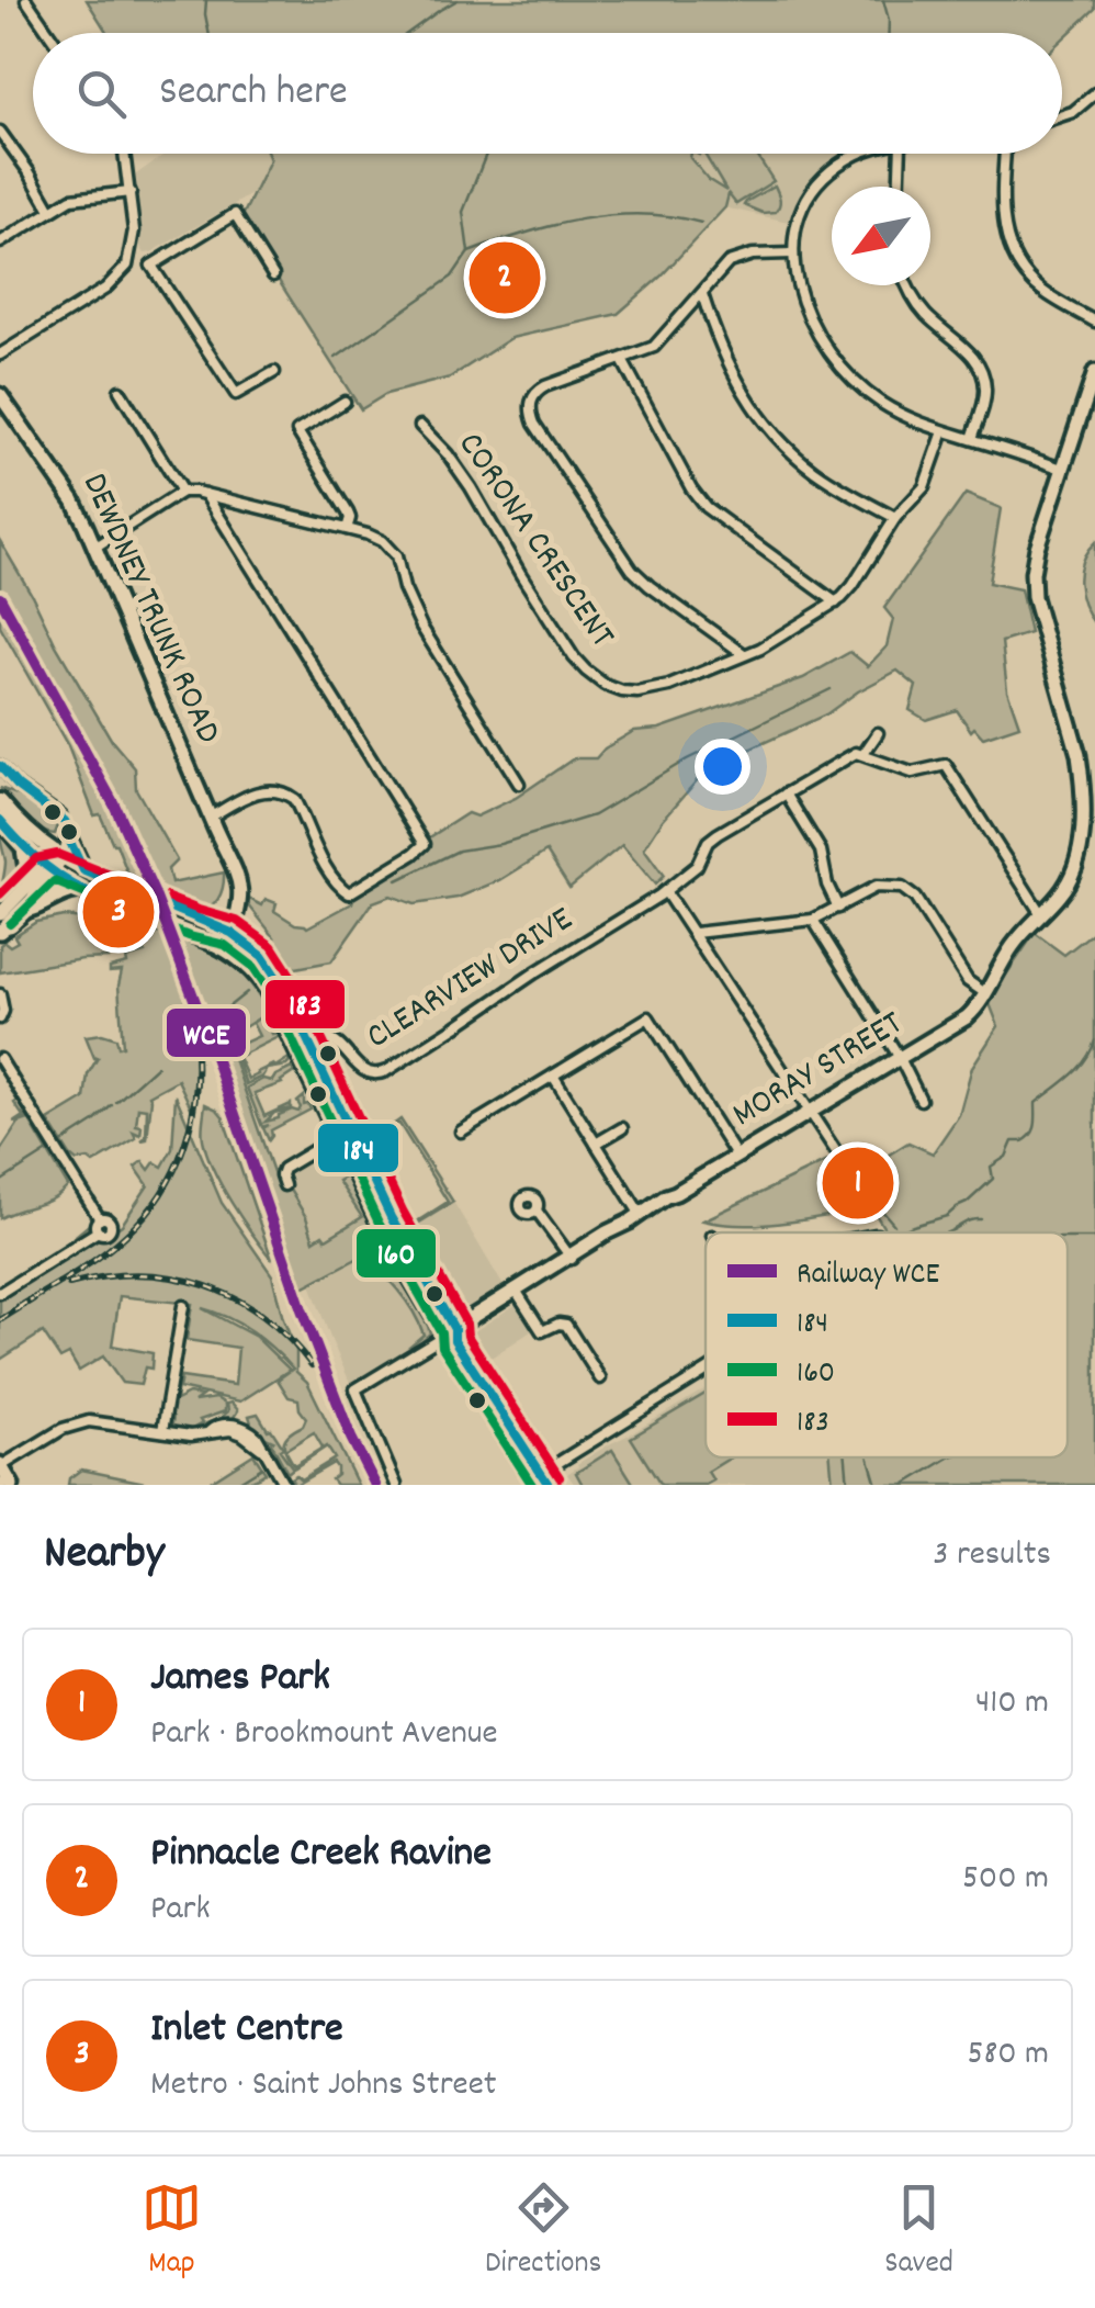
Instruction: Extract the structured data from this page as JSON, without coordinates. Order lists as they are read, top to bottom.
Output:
{
  "streets": {
    "street": [
      "CORONA CRESCENT",
      "DEWDNEY TRUNK ROAD",
      "CLEARVIEW DRIVE",
      "MORAY STREET"
    ]
  },
  "lines": [
    "rail line WCE",
    "transit line 184",
    "transit line 183",
    "transit line 160"
  ],
  "legend": [
    "Railway WCE",
    "184",
    "160",
    "183"
  ],
  "north": "bottom left",
  "page": {
    "search": "Search here",
    "pins": ["2", "3", "1"],
    "heading": ["Nearby", "3 results"],
    "list": [
      {
        "mark": "1",
        "name": "James Park",
        "note": "Park · Brookmount Avenue",
        "value": "410 m"
      },
      {
        "mark": "2",
        "name": "Pinnacle Creek Ravine",
        "note": "Park",
        "value": "500 m"
      },
      {
        "mark": "3",
        "name": "Inlet Centre",
        "note": "Metro · Saint Johns Street",
        "value": "580 m"
      }
    ],
    "nav": ["Map", "Directions", "Saved"]
  }
}
